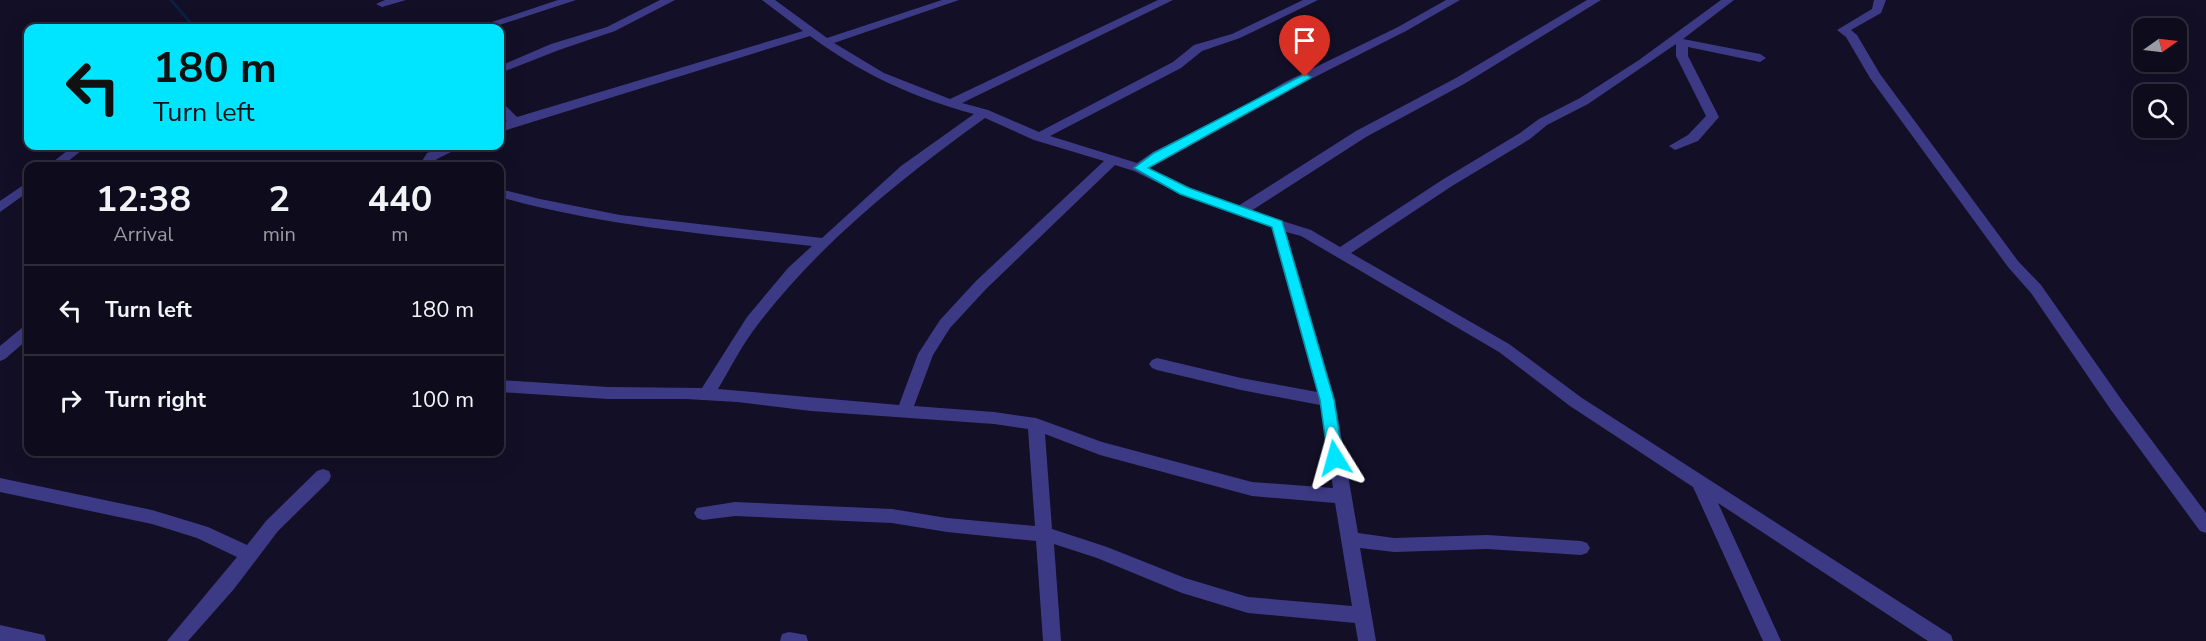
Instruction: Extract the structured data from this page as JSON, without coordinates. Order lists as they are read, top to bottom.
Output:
{
  "north": "right",
  "page": {
    "turn": ["180 m", "Turn left"],
    "eta": [
      "12:38",
      "Arrival",
      "2",
      "min",
      "440",
      "m"
    ],
    "list": [
      {
        "name": "Turn left",
        "value": "180 m"
      },
      {
        "name": "Turn right",
        "value": "100 m"
      }
    ]
  }
}
